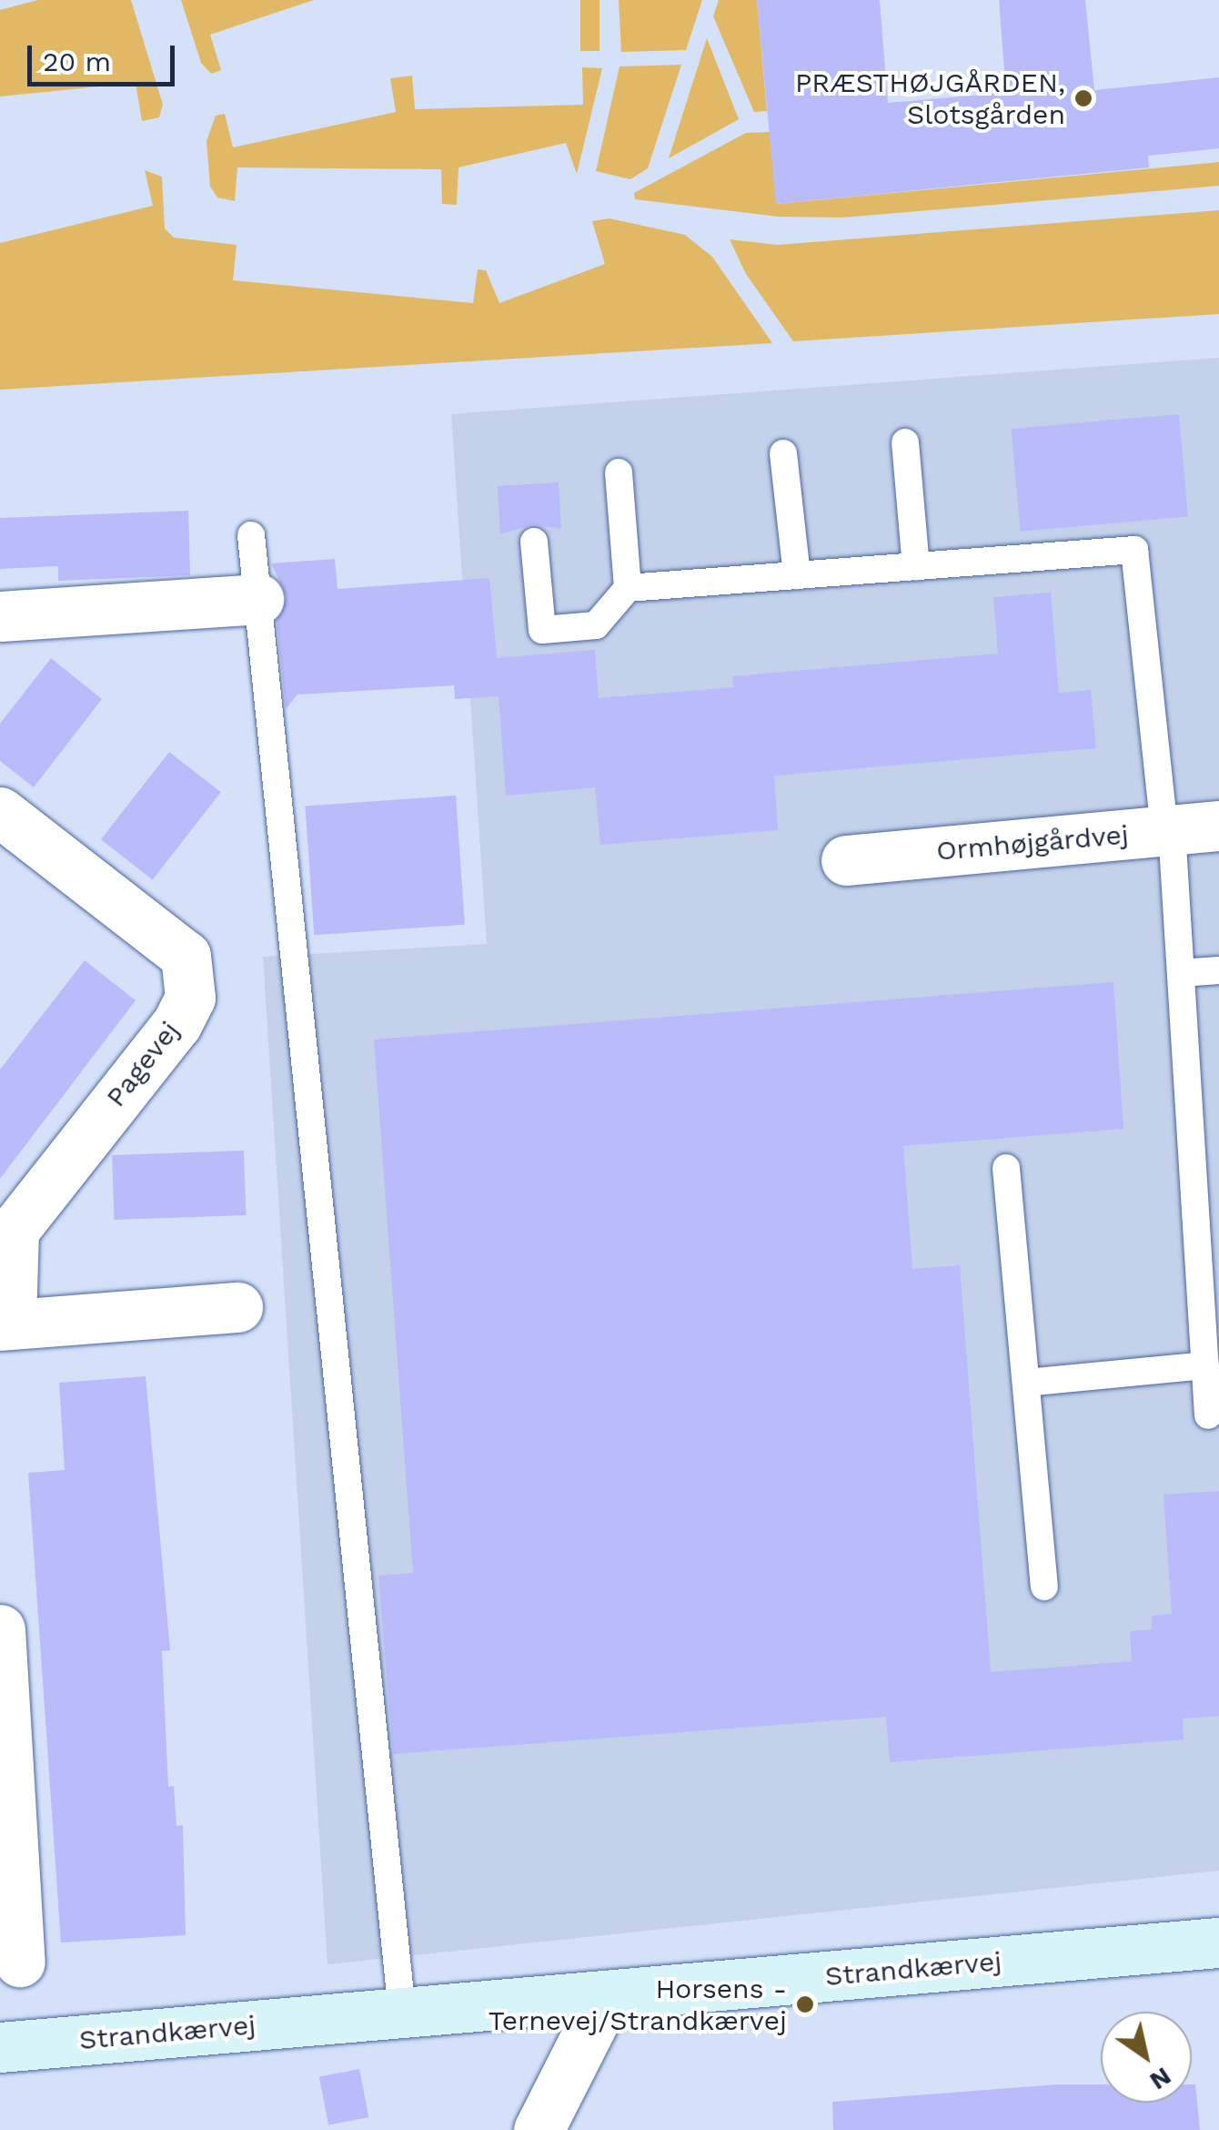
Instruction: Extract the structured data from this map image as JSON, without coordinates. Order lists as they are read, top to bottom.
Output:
{
  "streets": {
    "main road": ["Strandkærvej"],
    "street": ["Ormhøjgårdvej", "Pagevej"]
  },
  "places": ["PRÆSTHØJGÅRDEN, Slotsgården", "Horsens - Ternevej/Strandkærvej"],
  "scale_bar": "20 m",
  "north": "bottom right"
}
